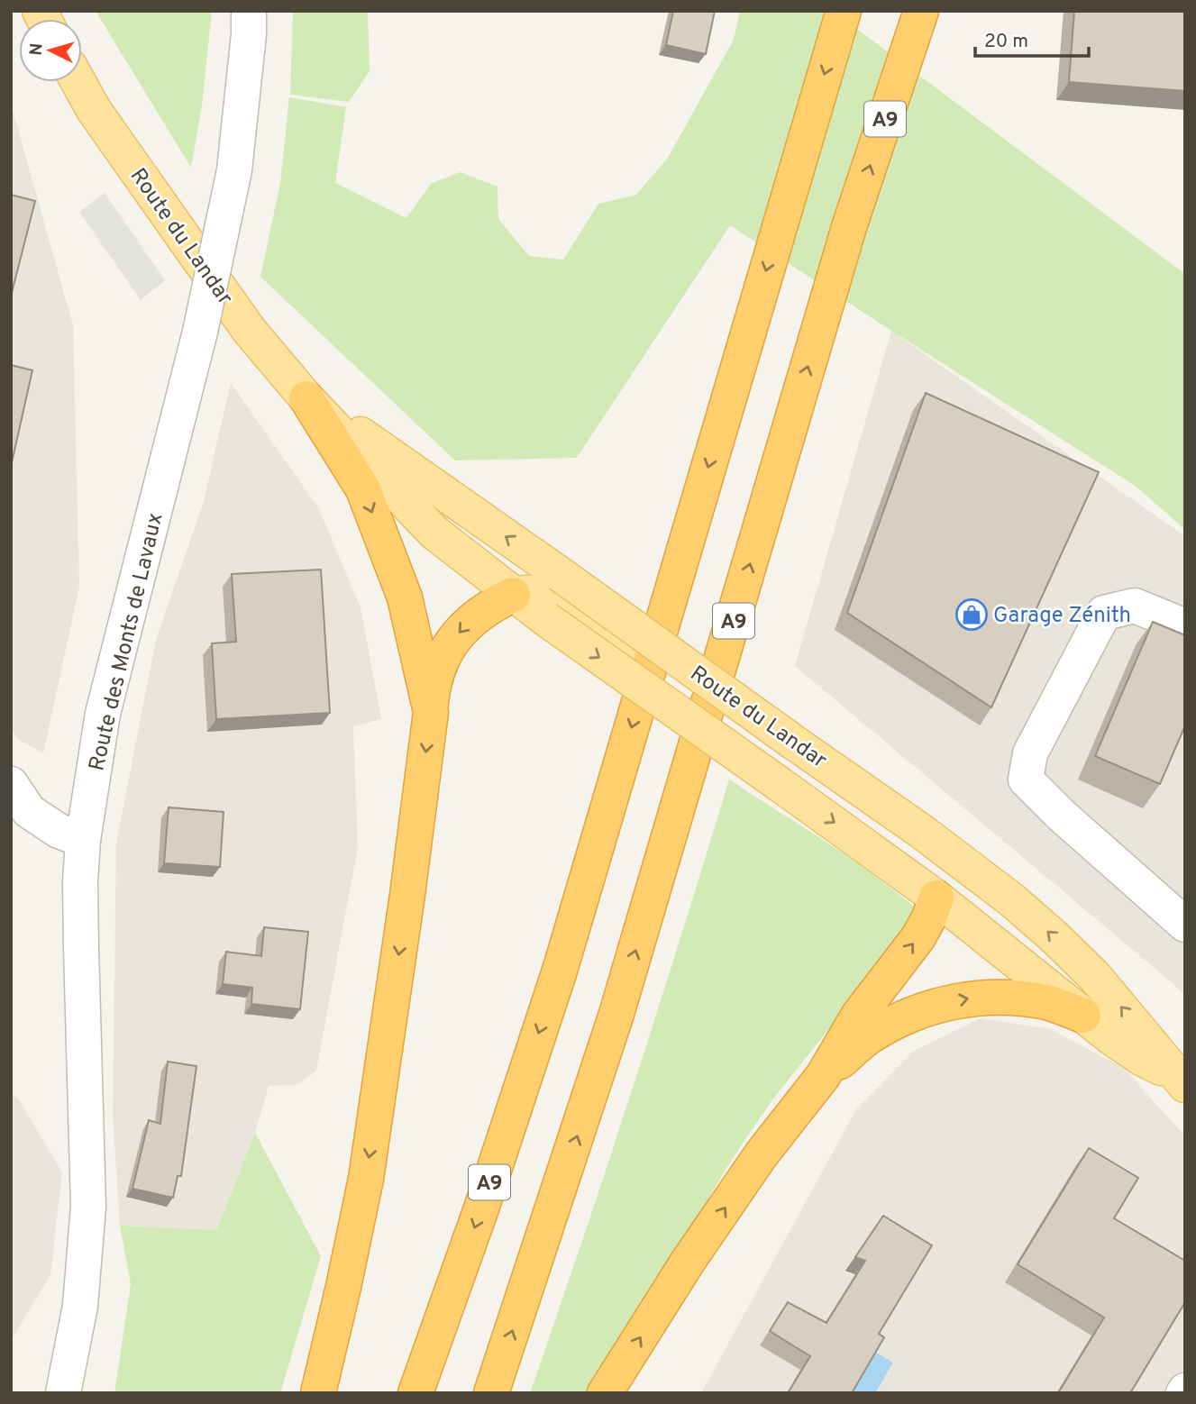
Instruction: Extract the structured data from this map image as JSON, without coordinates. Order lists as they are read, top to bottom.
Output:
{
  "streets": {
    "highway": ["A9"],
    "main road": ["Route du Landar"],
    "street": ["Route des Monts de Lavaux"]
  },
  "places": {
    "shop": ["Garage Zénith"]
  },
  "scale_bar": "20 m",
  "north": "left"
}
